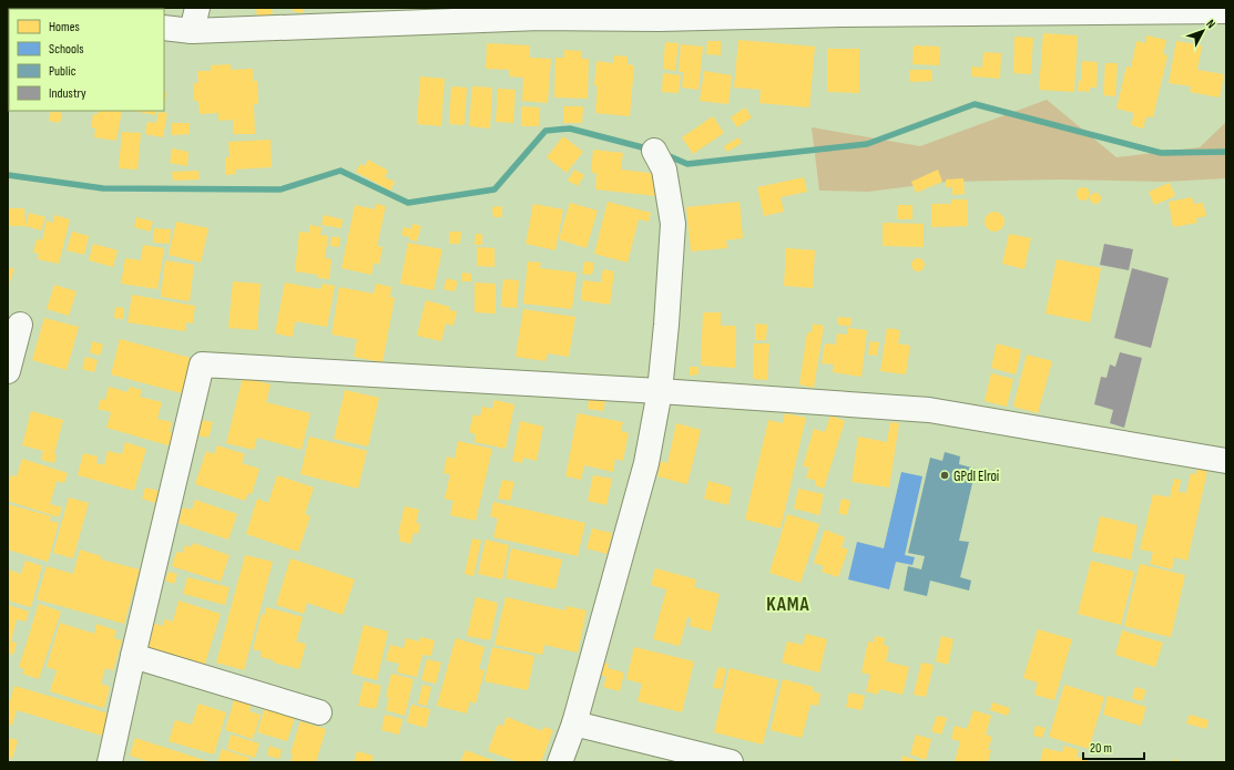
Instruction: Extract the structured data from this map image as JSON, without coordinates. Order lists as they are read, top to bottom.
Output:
{
  "districts": ["KAMA"],
  "places": ["GPdI Elroi"],
  "legend": [
    "Homes",
    "Schools",
    "Public",
    "Industry"
  ],
  "scale_bar": "20 m",
  "north": "top right"
}
